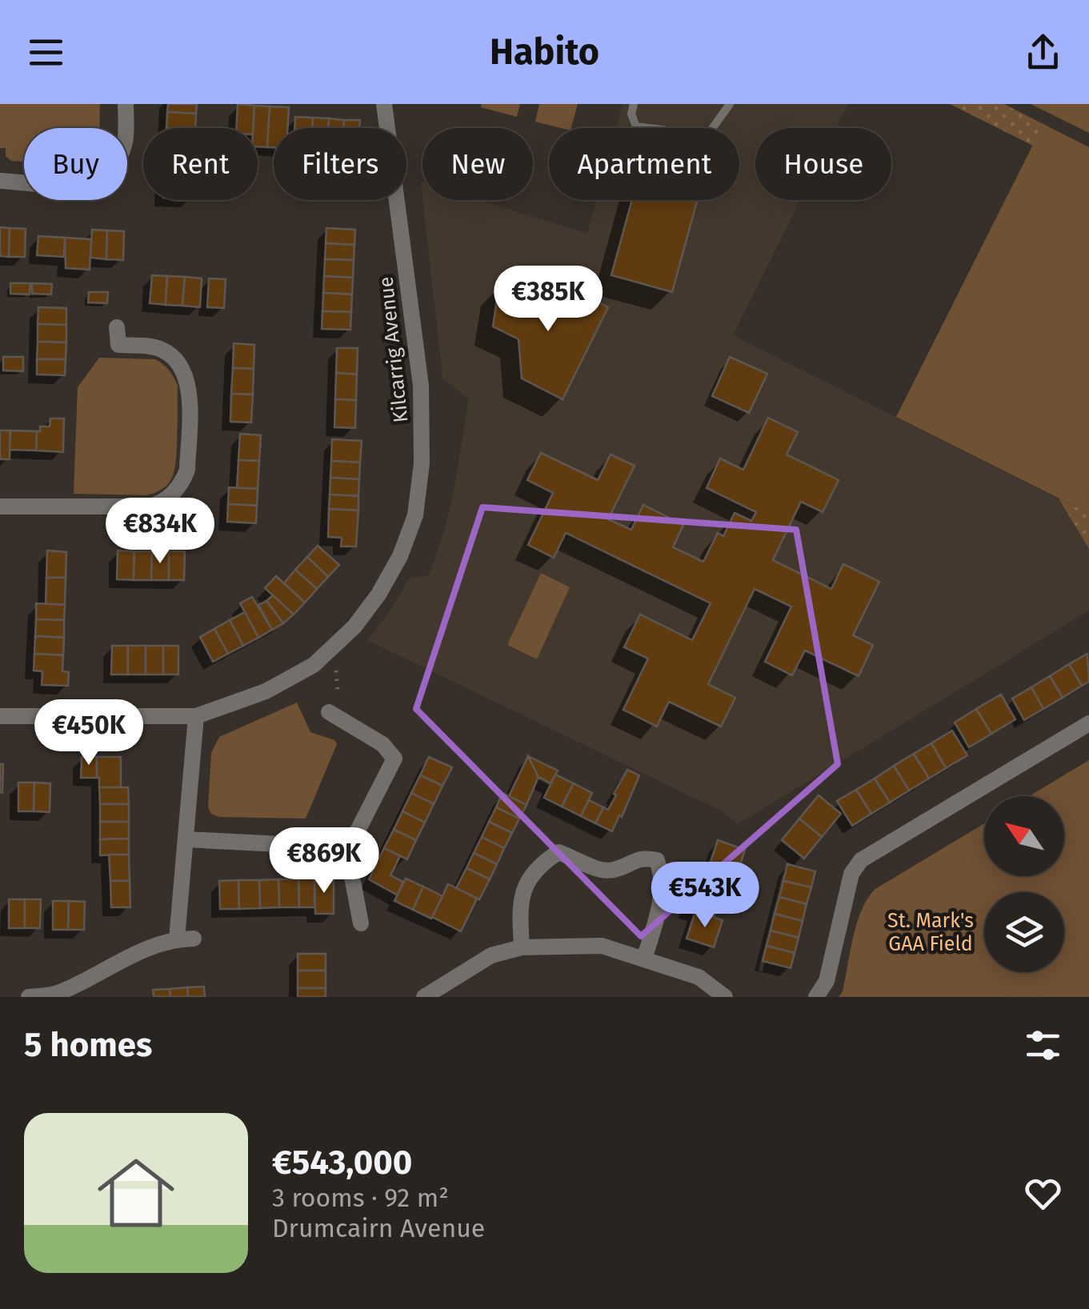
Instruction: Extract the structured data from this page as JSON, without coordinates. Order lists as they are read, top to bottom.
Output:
{
  "streets": {
    "street": ["Kilcarrig Avenue"]
  },
  "parks": ["St. Mark's GAA Field"],
  "north": "top left",
  "page": {
    "header": "Habito",
    "chip": [
      "Buy",
      "Rent",
      "Filters",
      "New",
      "Apartment",
      "House"
    ],
    "price": [
      "€385K",
      "€834K",
      "€450K",
      "€869K",
      "€543K"
    ],
    "heading": "5 homes",
    "list": [
      {
        "name": "€543,000",
        "note": "3 rooms · 92 m² · Drumcairn Avenue"
      }
    ]
  }
}
